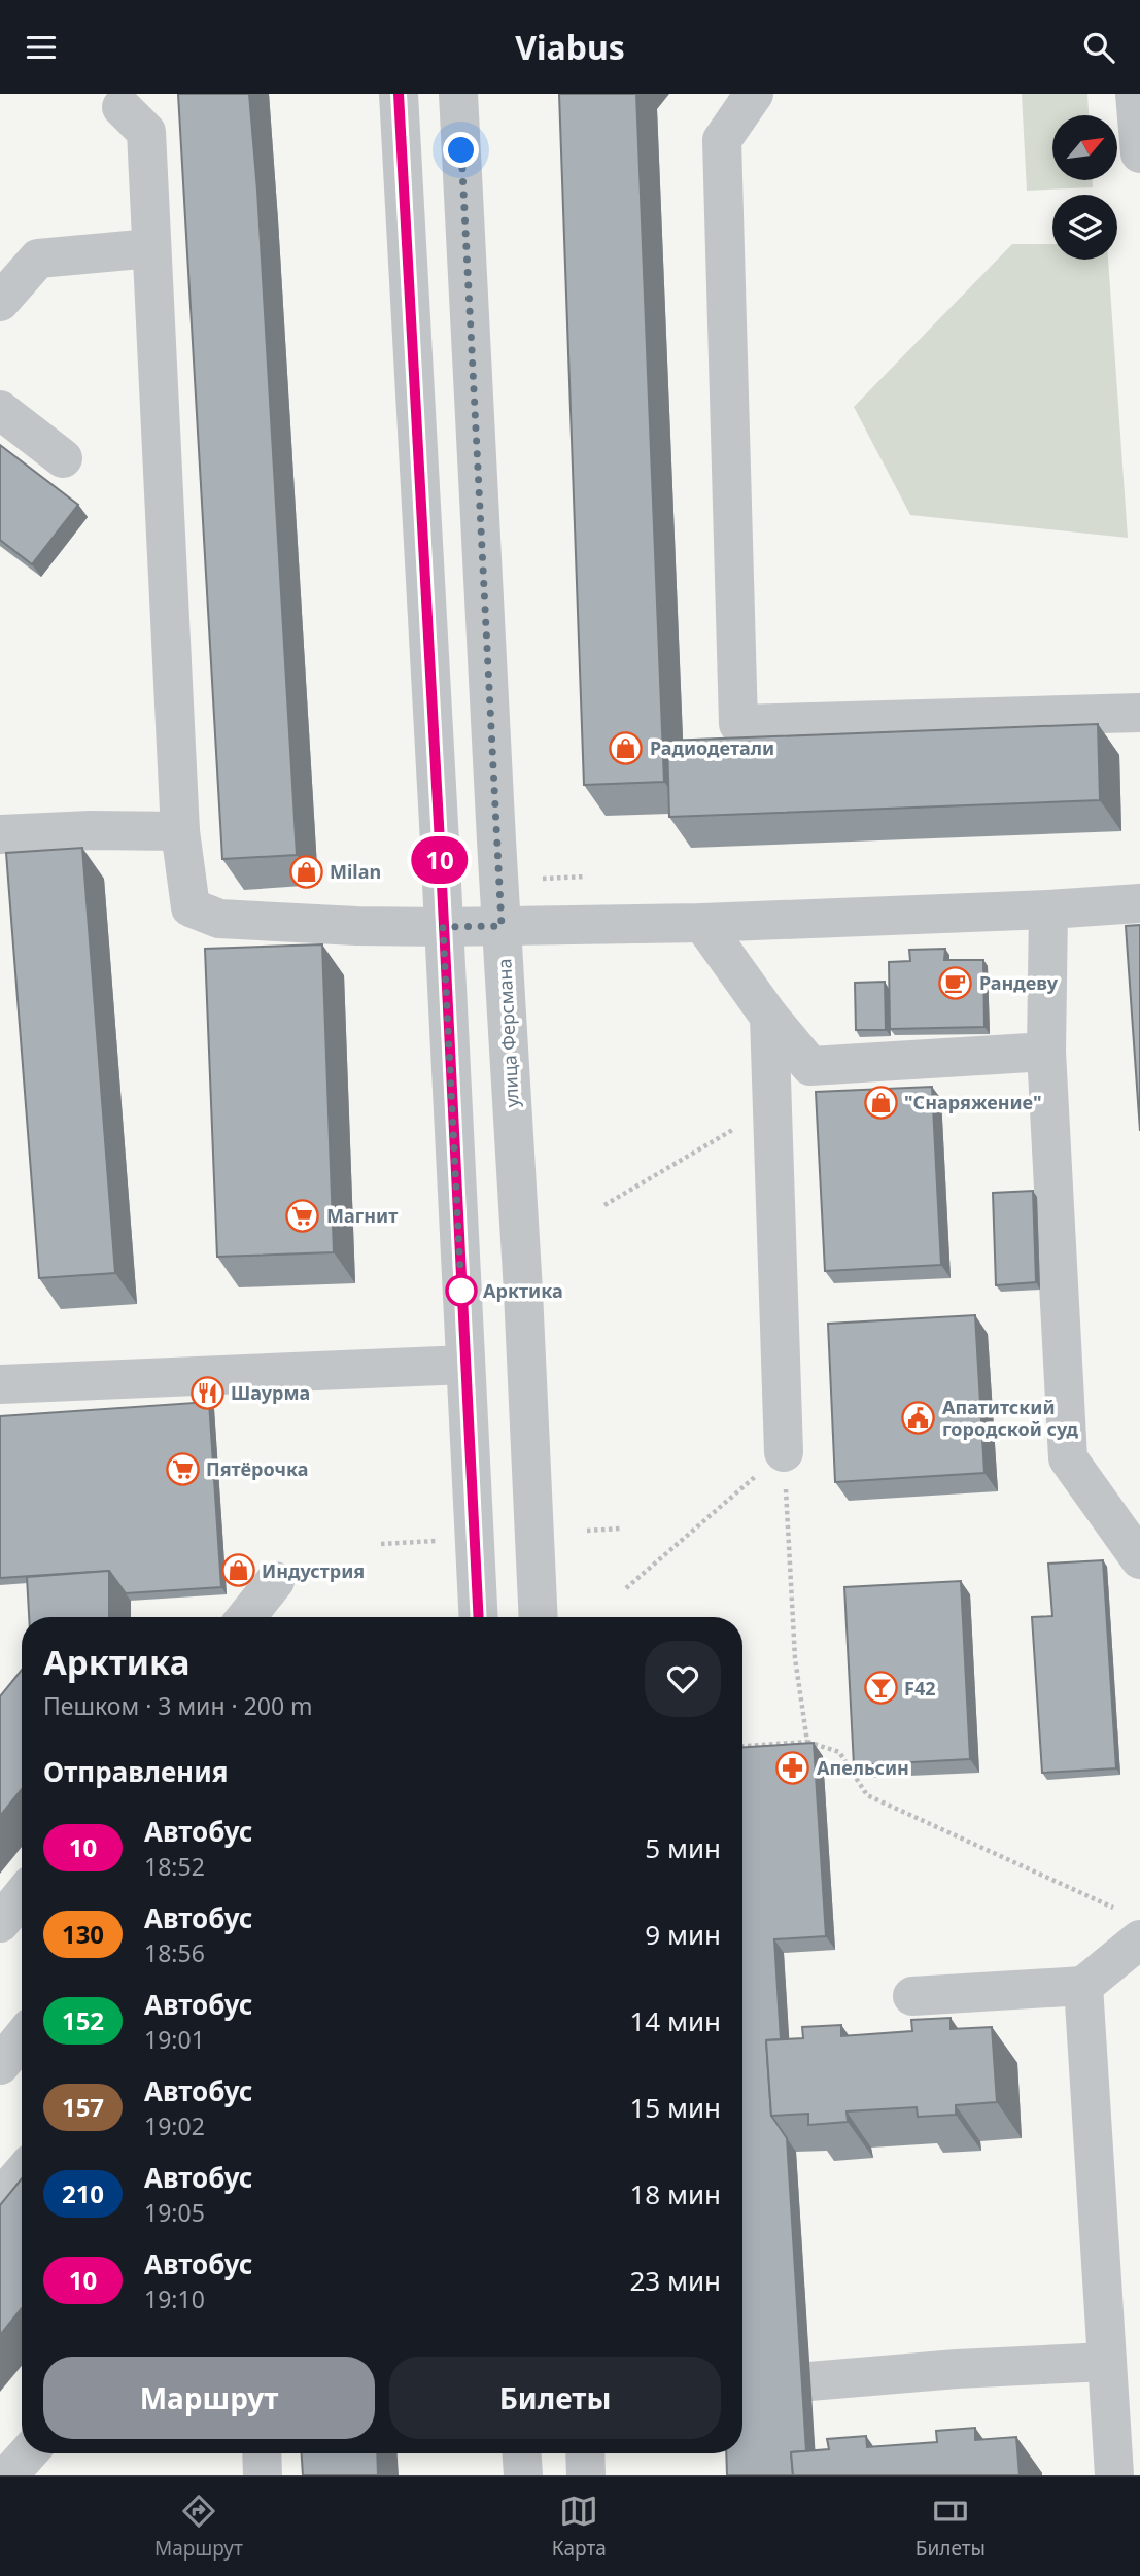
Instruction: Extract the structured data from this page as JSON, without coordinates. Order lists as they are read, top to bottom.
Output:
{
  "streets": {
    "street": ["улица Ферсмана"]
  },
  "places": {
    "shop": [
      "Радиодетали",
      "Milan",
      "\"Снаряжение\"",
      "Индустрия"
    ],
    "cafe": ["Рандеву"],
    "supermarket": ["Магнит", "Пятёрочка"],
    "other": ["Арктика"],
    "restaurant": ["Шаурма"],
    "public building": ["Апатитский городской суд"],
    "bar": ["F42"],
    "pharmacy": ["Апельсин"]
  },
  "lines": ["bus line 10"],
  "north": "top right",
  "page": {
    "header": "Viabus",
    "on_map": "10",
    "heading": [
      ["Арктика", "Пешком · 3 мин · 200 m"],
      "Отправления"
    ],
    "list": [
      {
        "mark": "10",
        "name": "Автобус",
        "note": "18:52",
        "value": "5 мин"
      },
      {
        "mark": "130",
        "name": "Автобус",
        "note": "18:56",
        "value": "9 мин"
      },
      {
        "mark": "152",
        "name": "Автобус",
        "note": "19:01",
        "value": "14 мин"
      },
      {
        "mark": "157",
        "name": "Автобус",
        "note": "19:02",
        "value": "15 мин"
      },
      {
        "mark": "210",
        "name": "Автобус",
        "note": "19:05",
        "value": "18 мин"
      },
      {
        "mark": "10",
        "name": "Автобус",
        "note": "19:10",
        "value": "23 мин"
      }
    ],
    "buttons": ["Маршрут", "Билеты"],
    "tabs": ["Маршрут", "Карта", "Билеты"]
  }
}
